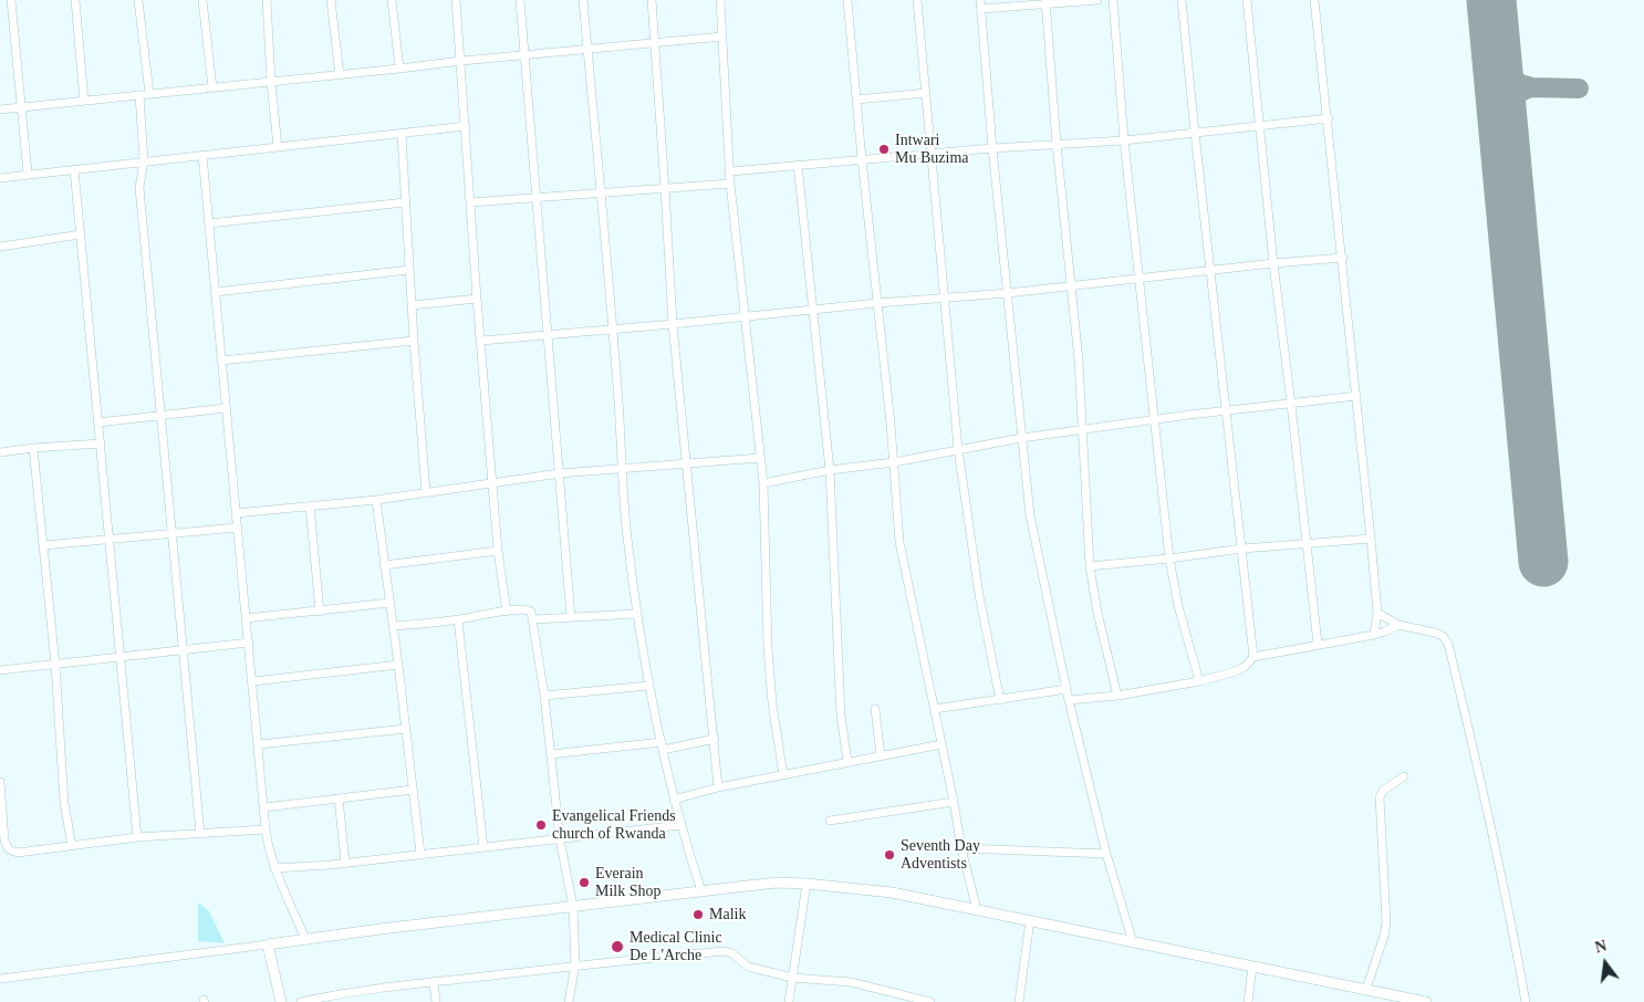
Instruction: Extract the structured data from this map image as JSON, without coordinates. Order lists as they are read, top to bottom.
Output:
{
  "places": [
    "Intwari Mu Buzima",
    "Evangelical Friends church of Rwanda",
    "Seventh Day Adventists",
    "Everain Milk Shop",
    "Malik",
    "Medical Clinic De L'Arche"
  ],
  "north": "top"
}
